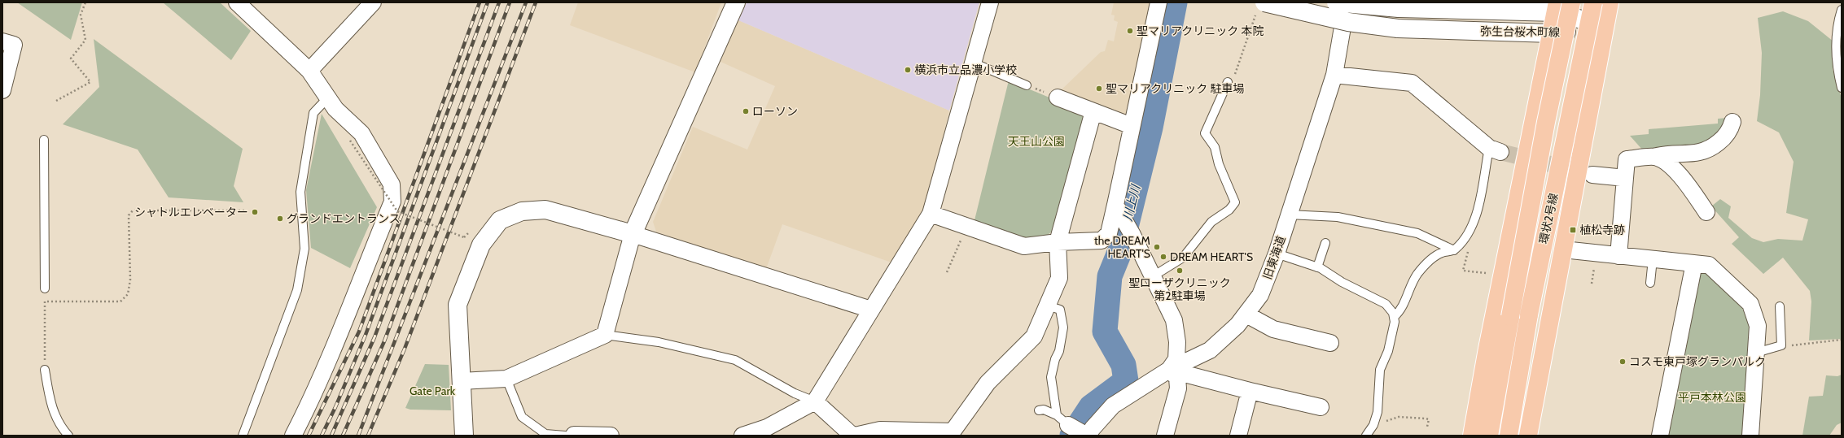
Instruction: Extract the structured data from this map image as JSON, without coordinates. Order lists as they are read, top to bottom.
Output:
{
  "streets": {
    "main road": ["環状2号線"],
    "street": ["弥生台桜木町線", "旧東海道"]
  },
  "crossings": [
    ["弥生台桜木町線", "旧東海道"]
  ],
  "water": ["川上川"],
  "parks": ["天王山公園", "Gate Park", "平戸本林公園"],
  "places": {
    "other": [
      "聖マリアクリニック 本院",
      "横浜市立品濃小学校",
      "聖マリアクリニック 駐車場",
      "ローソン",
      "シャトルエレベーター",
      "グランドエントランス",
      "the DREAM HEART'S",
      "DREAM HEART'S",
      "聖ローザクリニック 第2駐車場",
      "コスモ東戸塚グランパルク"
    ],
    "transit": ["植松寺跡"]
  }
}
